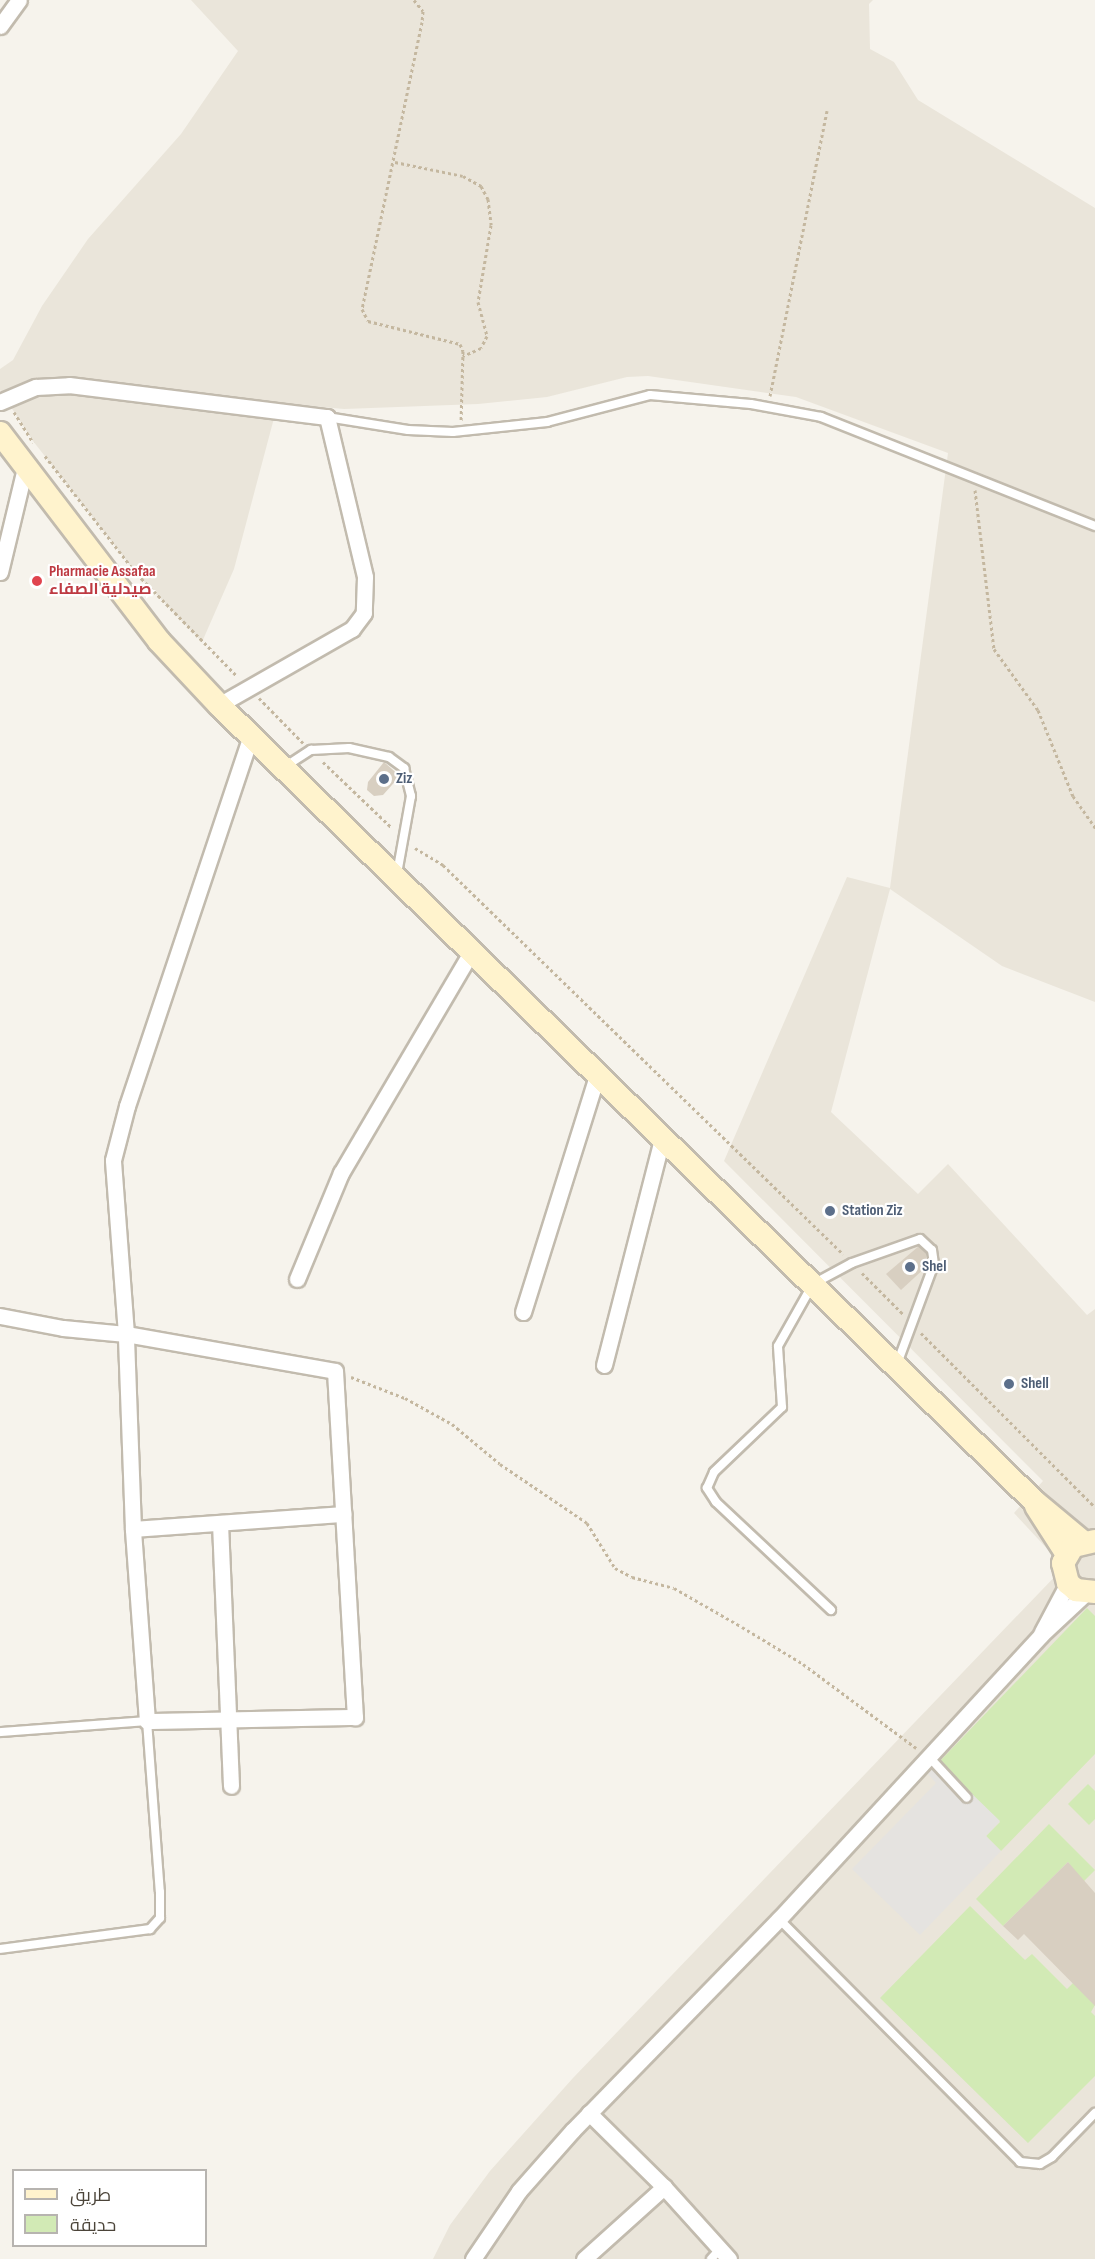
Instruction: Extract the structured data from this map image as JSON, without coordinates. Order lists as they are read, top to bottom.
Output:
{
  "places": [
    "Pharmacie Assafaa صيدلية الصفاء",
    "Ziz",
    "Station Ziz",
    "Shel",
    "Shell"
  ],
  "legend": ["طريق", "حديقة"]
}
